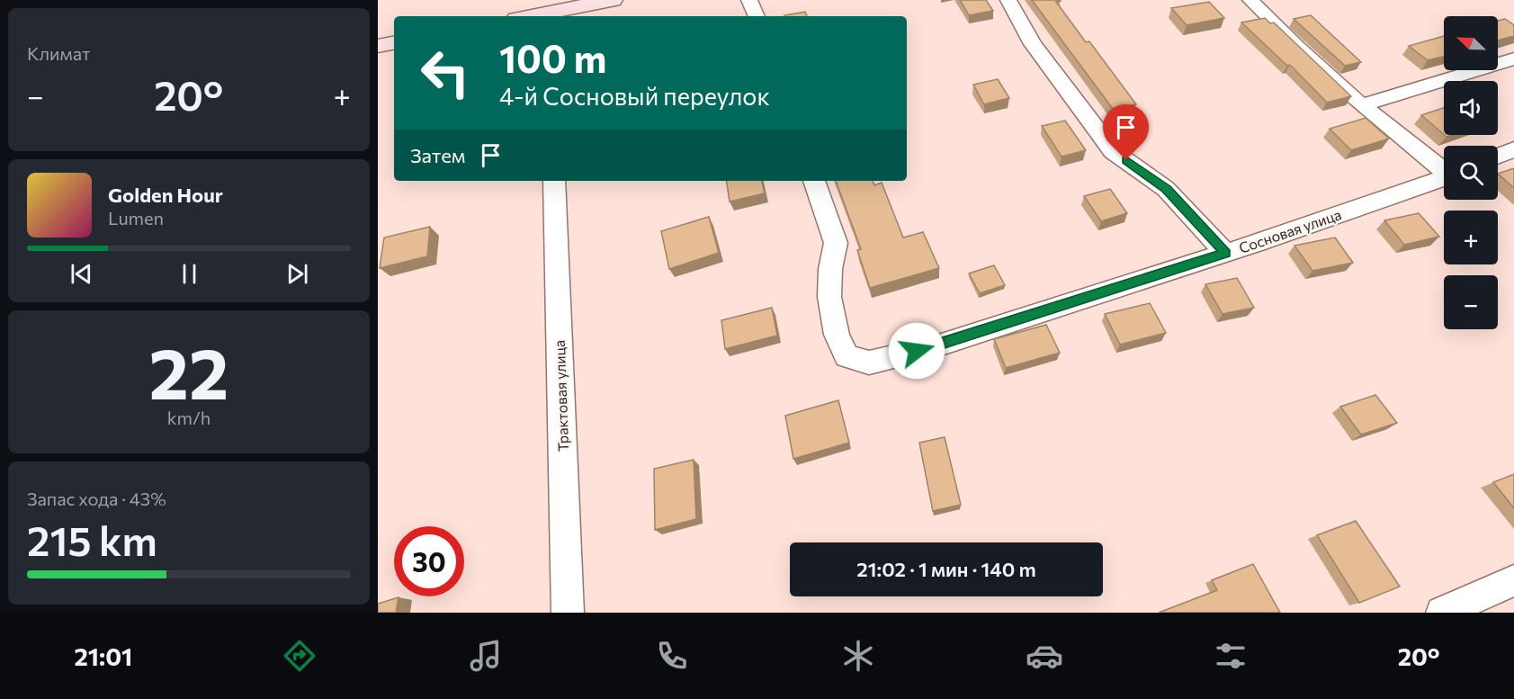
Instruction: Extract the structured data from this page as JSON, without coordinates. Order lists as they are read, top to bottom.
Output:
{
  "streets": {
    "street": ["Сосновая улица", "Трактовая улица"]
  },
  "north": "top left",
  "page": {
    "tile": [
      "Климат",
      ["22", "km/h"],
      ["Запас хода · 43%", "215 km"]
    ],
    "map_buttons": ["+", "−"],
    "turn": ["100 m", "4-й Сосновый переулок"],
    "heat": ["−", "20°", "+"],
    "then": "Затем",
    "song": ["Golden Hour", "Lumen"],
    "limit": "30",
    "trip": "21:02 · 1 мин · 140 m",
    "tabs": ["21:01", "20°"]
  }
}
